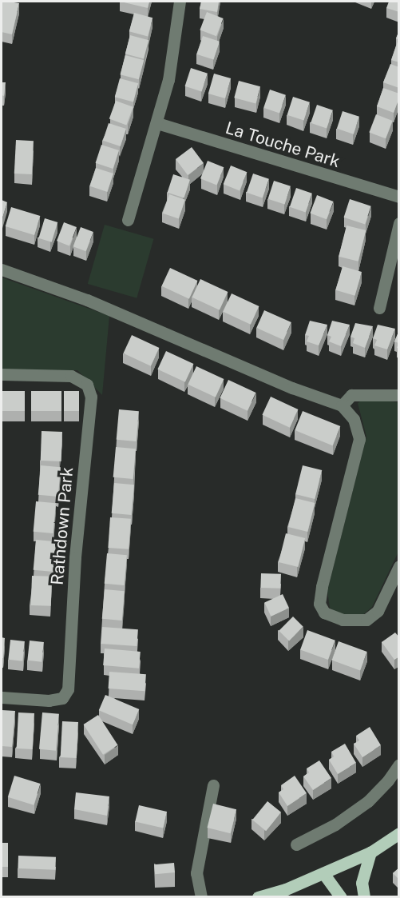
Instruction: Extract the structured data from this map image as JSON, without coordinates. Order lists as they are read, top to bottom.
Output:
{
  "streets": {
    "street": ["La Touche Park", "Rathdown Park"]
  }
}
